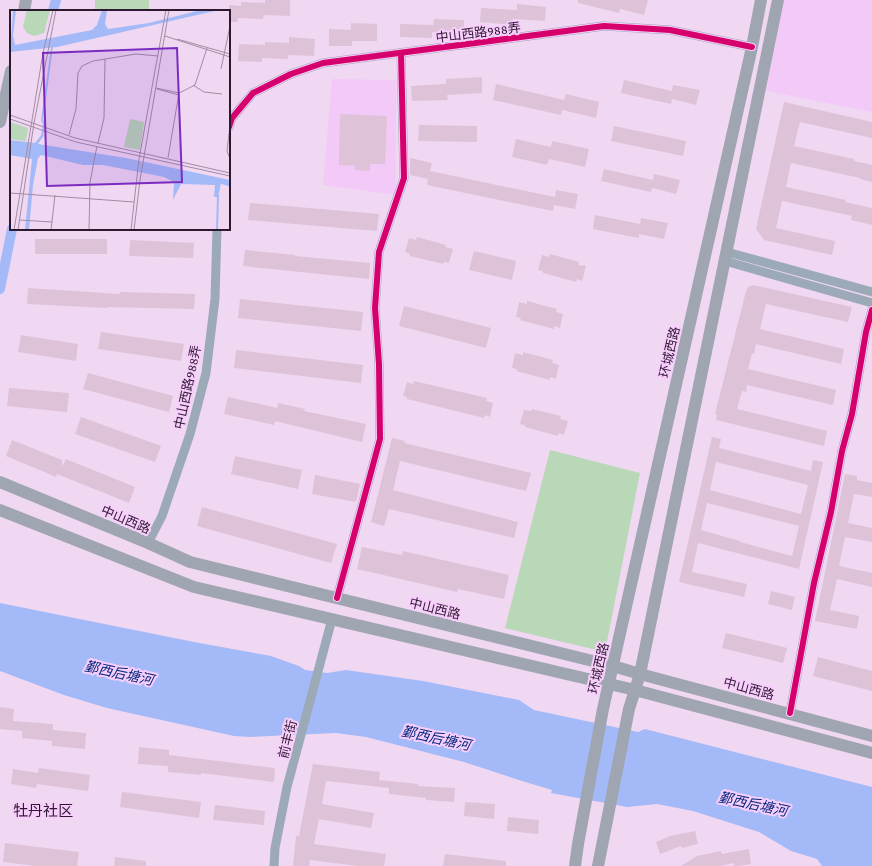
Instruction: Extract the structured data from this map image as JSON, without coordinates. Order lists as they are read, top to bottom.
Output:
{
  "streets": {
    "main road": ["环城西路", "中山西路"],
    "street": ["中山西路988弄", "前丰街"]
  },
  "crossings": [
    ["中山西路988弄", "环城西路"],
    ["中山西路988弄", "中山西路"],
    ["环城西路", "中山西路"]
  ],
  "districts": ["牡丹社区"],
  "water": ["鄞西后塘河"]
}
